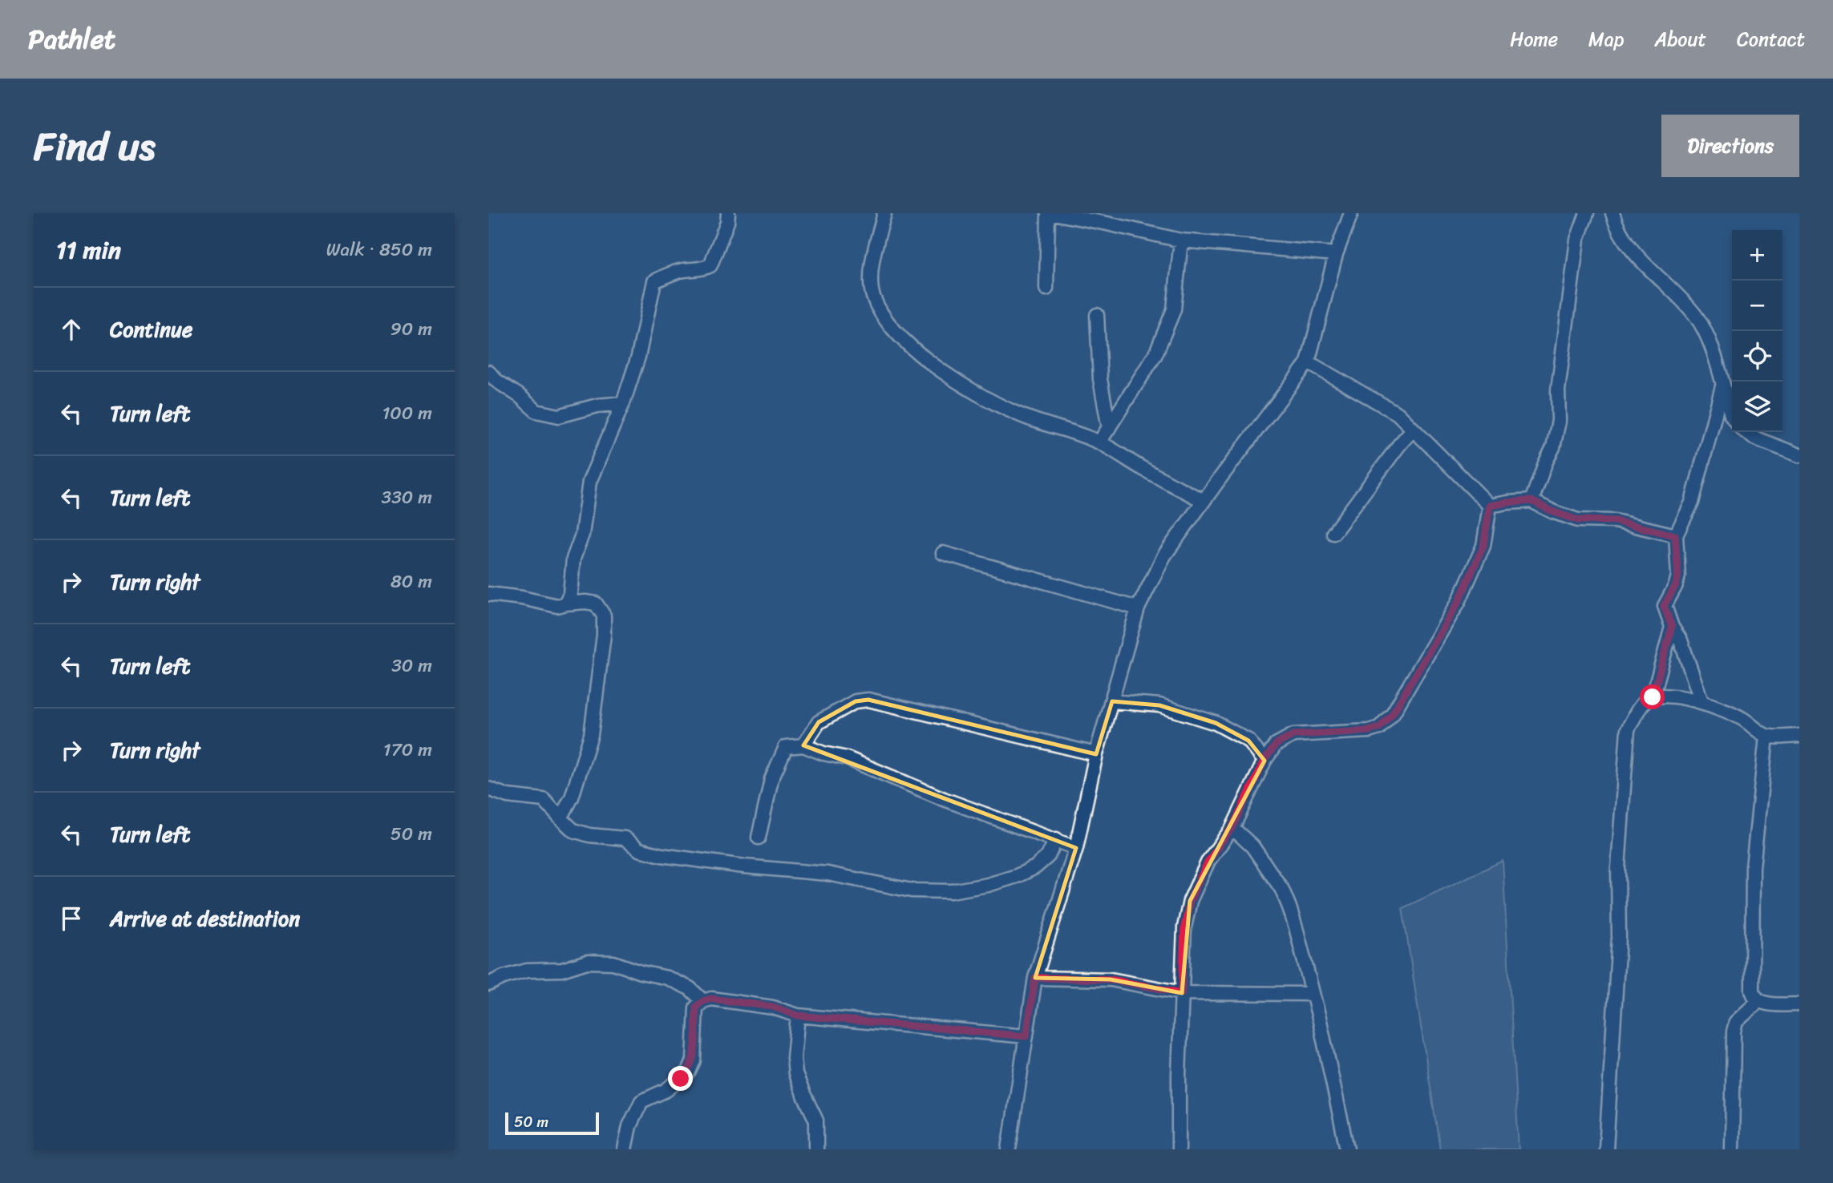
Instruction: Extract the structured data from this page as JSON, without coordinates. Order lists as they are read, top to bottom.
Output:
{
  "scale_bar": "50 m",
  "page": {
    "header": "Pathlet",
    "nav": [
      "Home",
      "Map",
      "About",
      "Contact"
    ],
    "title": "Find us",
    "buttons": "Directions",
    "heading": ["11 min", "Walk · 850 m"],
    "map_buttons": ["+", "−"],
    "list": [
      ["Continue", "90 m"],
      ["Turn left", "100 m"],
      ["Turn left", "330 m"],
      ["Turn right", "80 m"],
      ["Turn left", "30 m"],
      ["Turn right", "170 m"],
      ["Turn left", "50 m"],
      "Arrive at destination"
    ],
    "scale": "50 m"
  }
}
